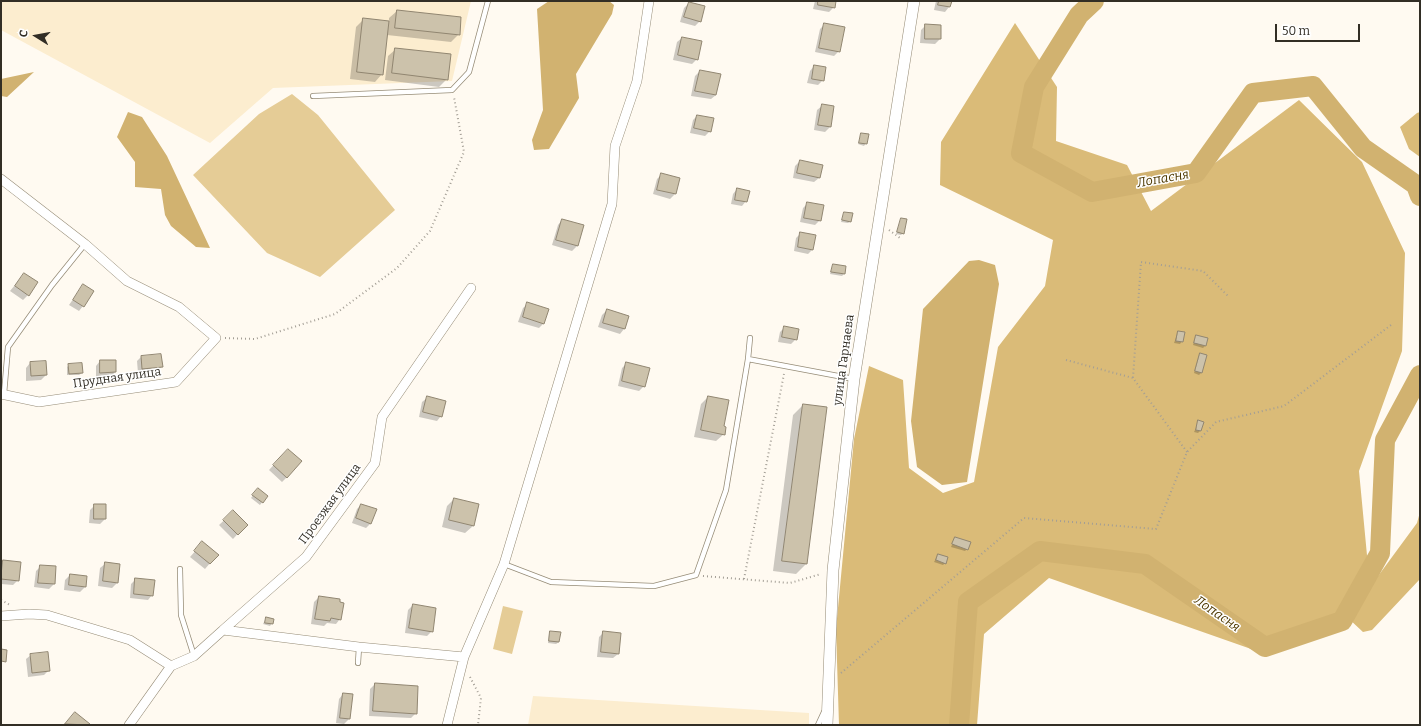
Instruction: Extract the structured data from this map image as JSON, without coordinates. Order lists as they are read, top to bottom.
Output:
{
  "streets": {
    "street": ["улица Гарнаева", "Прудная улица", "Проезжая улица"]
  },
  "water": ["Лопасня"],
  "scale_bar": "50 m",
  "north": "left"
}
